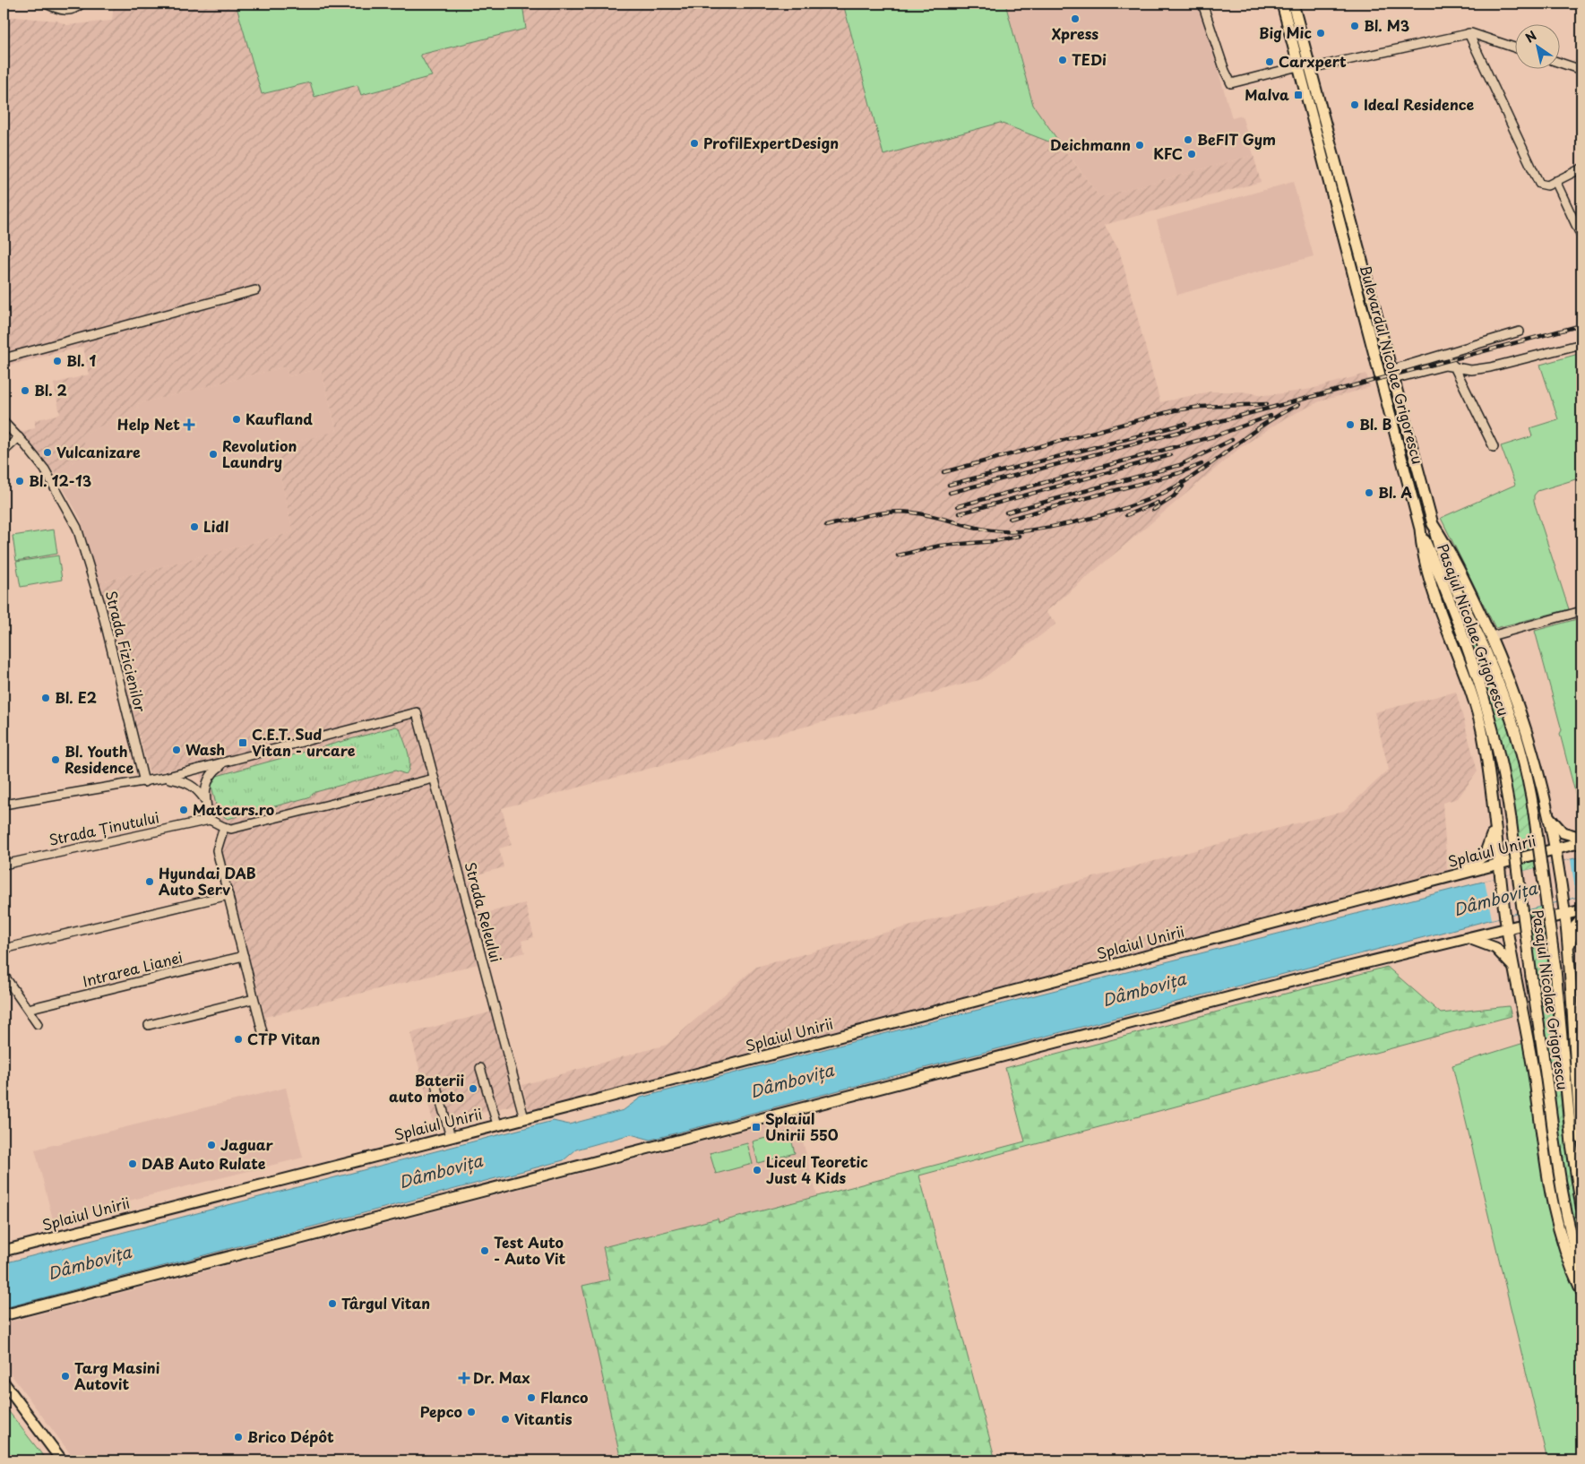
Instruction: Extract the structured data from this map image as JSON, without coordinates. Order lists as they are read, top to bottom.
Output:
{
  "streets": {
    "main road": ["Bulevardul Nicolae Grigorescu", "Pasajul Nicolae Grigorescu", "Splaiul Unirii"],
    "street": [
      "Strada Fizicienilor",
      "Strada Ținutului",
      "Strada Releului",
      "Intrarea Lianei"
    ]
  },
  "crossings": [
    ["Bulevardul Nicolae Grigorescu", "Pasajul Nicolae Grigorescu"],
    ["Bulevardul Nicolae Grigorescu", "Splaiul Unirii"],
    ["Splaiul Unirii", "Strada Releului"]
  ],
  "water": ["Dâmbovița"],
  "places": {
    "other": [
      "Xpress",
      "Bl. M3",
      "Big Mic",
      "TEDi",
      "Carxpert",
      "Ideal Residence",
      "BeFIT Gym",
      "ProfilExpertDesign",
      "Deichmann",
      "KFC",
      "Bl. 1",
      "Bl. 2",
      "Kaufland",
      "Bl. B",
      "Vulcanizare",
      "Revolution Laundry",
      "Bl. 12-13",
      "Bl. A",
      "Lidl",
      "Bl. E2",
      "Wash",
      "Bl. Youth Residence",
      "Matcars.ro",
      "Hyundai DAB Auto Serv",
      "CTP Vitan",
      "Baterii auto moto",
      "Jaguar",
      "DAB Auto Rulate",
      "Liceul Teoretic Just 4 Kids",
      "Test Auto - Auto Vit",
      "Târgul Vitan",
      "Targ Masini Autovit",
      "Flanco",
      "Pepco",
      "Vitantis",
      "Brico Dépôt"
    ],
    "transit": ["Malva", "C.E.T. Sud Vitan - urcare", "Splaiul Unirii 550"],
    "health": ["Help Net", "Dr. Max"]
  },
  "north": "top left"
}
